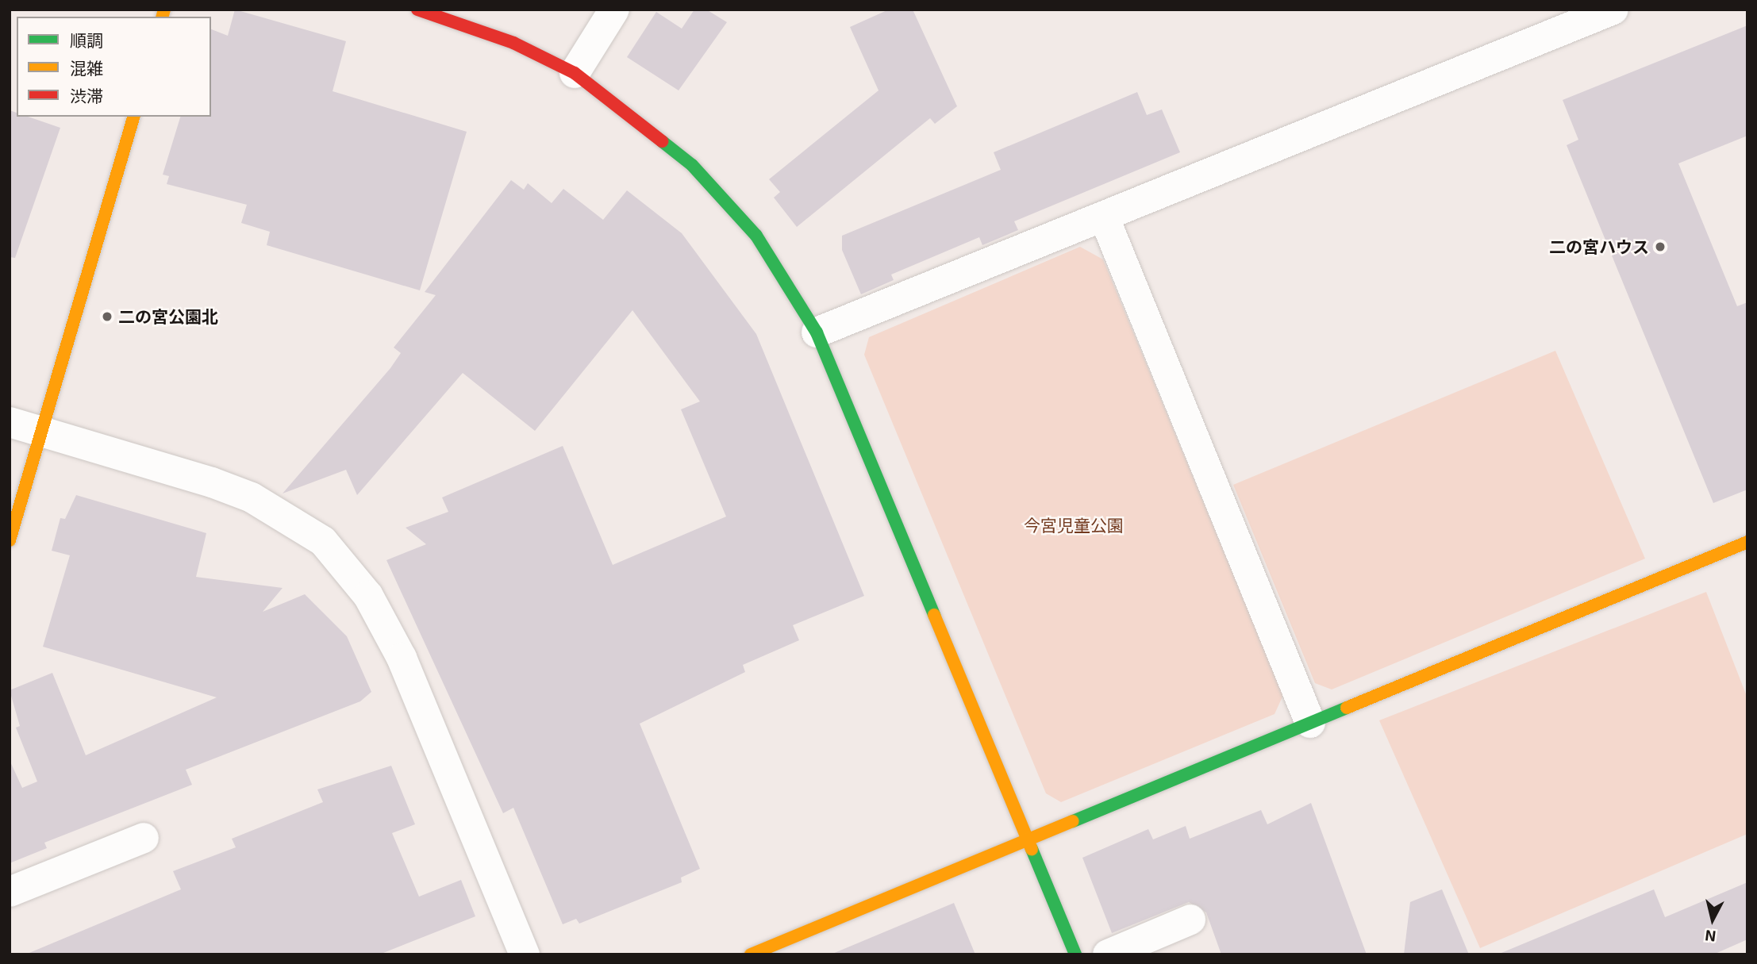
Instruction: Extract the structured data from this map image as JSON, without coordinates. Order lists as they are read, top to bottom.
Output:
{
  "parks": ["今宮児童公園"],
  "places": ["二の宮ハウス", "二の宮公園北"],
  "legend": ["順調", "混雑", "渋滞"],
  "north": "bottom"
}
